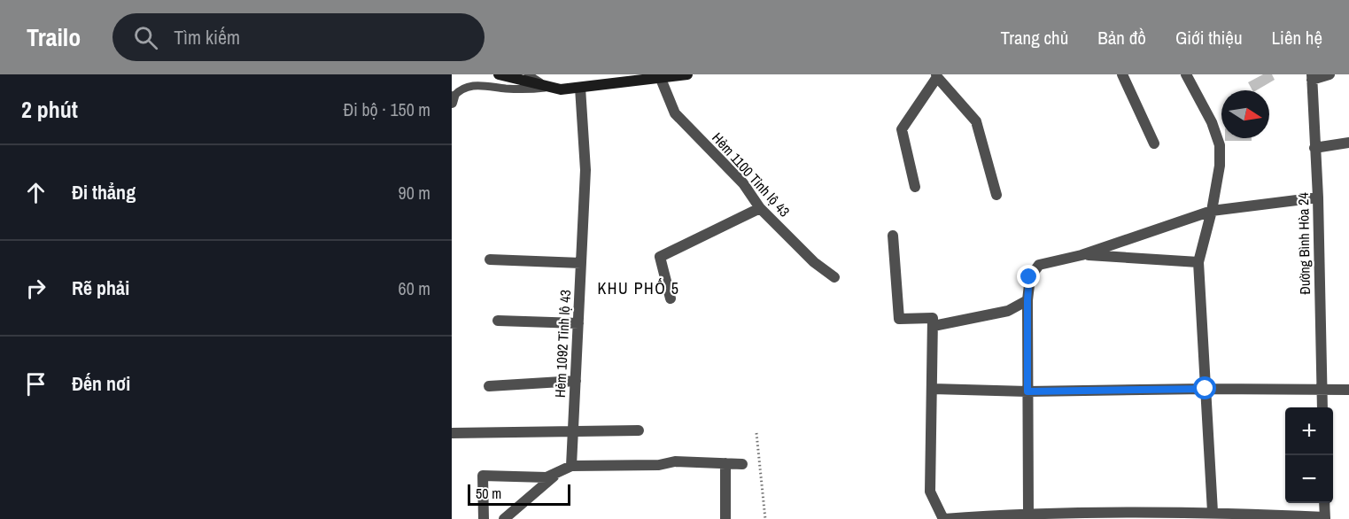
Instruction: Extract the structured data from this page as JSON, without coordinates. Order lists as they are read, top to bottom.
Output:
{
  "streets": {
    "street": ["Hẻm 1100 Tỉnh lộ 43", "Đường Bình Hòa 24", "Hẻm 1092 Tỉnh lộ 43"]
  },
  "districts": ["KHU PHỐ 5"],
  "scale_bar": "50 m",
  "north": "right",
  "page": {
    "header": "Trailo",
    "search": "Tìm kiếm",
    "nav": [
      "Trang chủ",
      "Bản đồ",
      "Giới thiệu",
      "Liên hệ"
    ],
    "heading": ["2 phút", "Đi bộ · 150 m"],
    "list": [
      ["Đi thẳng", "90 m"],
      ["Rẽ phải", "60 m"],
      "Đến nơi"
    ],
    "map_buttons": ["+", "−"],
    "scale": "50 m"
  }
}
